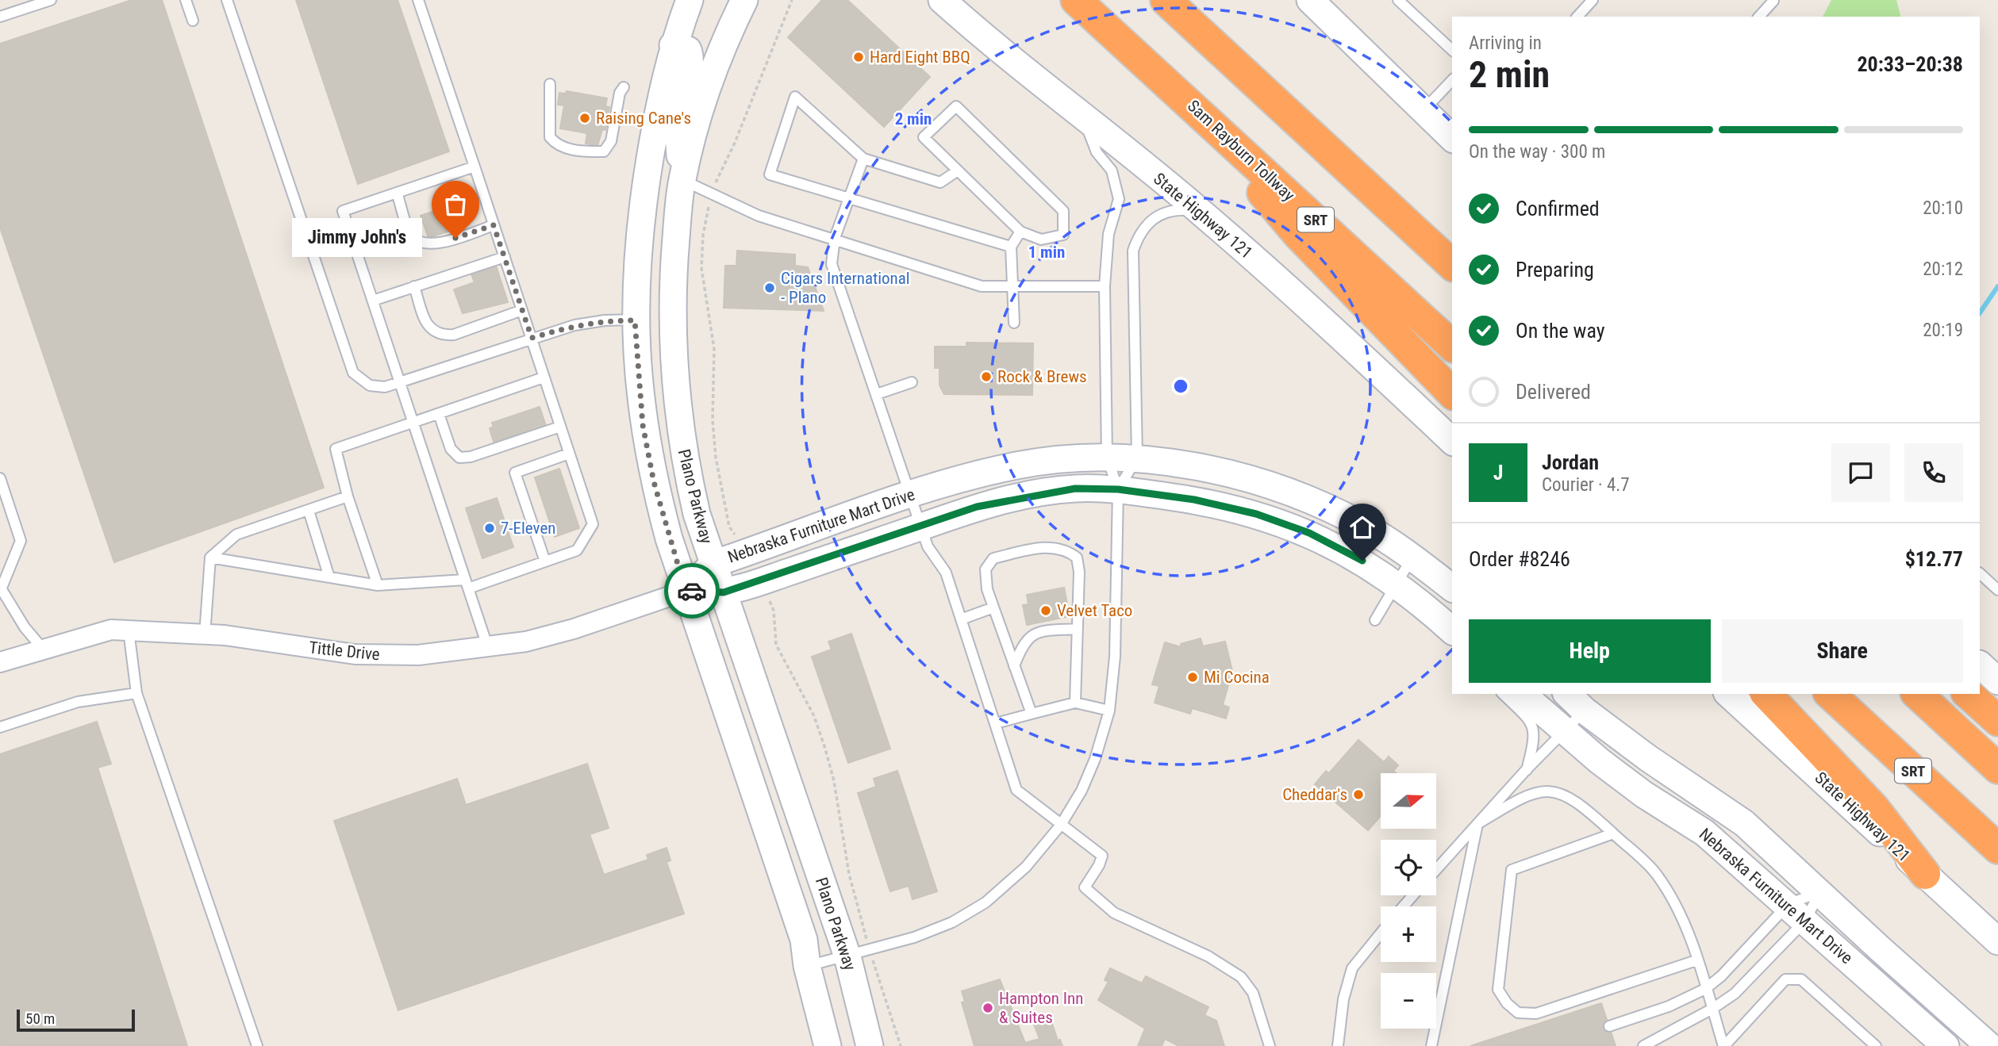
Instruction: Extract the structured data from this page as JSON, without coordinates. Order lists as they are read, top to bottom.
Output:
{
  "streets": {
    "highway": ["Sam Rayburn Tollway", "SRT"],
    "main road": ["State Highway 121", "Plano Parkway", "Nebraska Furniture Mart Drive"],
    "street": ["Tittle Drive"]
  },
  "crossings": [
    ["Plano Parkway", "Nebraska Furniture Mart Drive"],
    ["Plano Parkway", "Tittle Drive"],
    ["Nebraska Furniture Mart Drive", "Tittle Drive"]
  ],
  "places": [
    "Hard Eight BBQ",
    "Raising Cane's",
    "Jimmy John's",
    "Cigars International - Plano",
    "Rock & Brews",
    "7-Eleven",
    "Velvet Taco",
    "Mi Cocina",
    "Cheddar's",
    "Hampton Inn & Suites"
  ],
  "scale_bar": "50 m",
  "north": "right",
  "page": {
    "heading": ["2 min", "Arriving in", "20:33–20:38"],
    "panel": [
      "Jordan",
      "Courier · 4.7",
      "Order #8246",
      "$12.77"
    ],
    "bar": "On the way · 300 m",
    "list": [
      ["Confirmed", "20:10"],
      ["Preparing", "20:12"],
      ["On the way", "20:19"],
      "Delivered"
    ],
    "bubble": "Jimmy John's",
    "round": "J",
    "buttons": ["Help", "Share"],
    "map_buttons": ["+", "−"],
    "scale": "50 m"
  },
  "rings": ["2 min", "1 min"]
}
